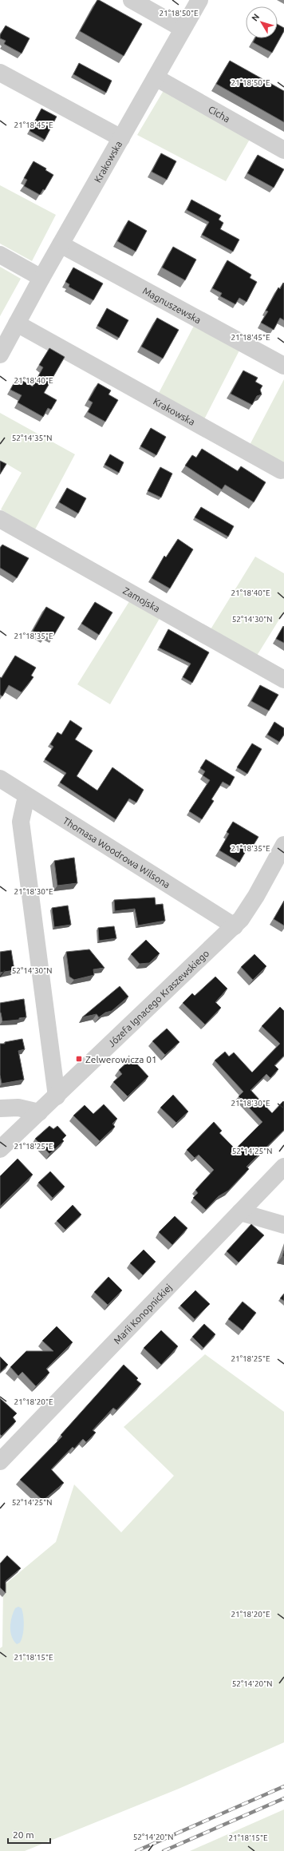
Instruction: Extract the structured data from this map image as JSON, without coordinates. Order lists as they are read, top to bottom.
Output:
{
  "streets": {
    "street": [
      "Cicha",
      "Krakowska",
      "Magnuszewska",
      "Zamojska",
      "Thomasa Woodrowa Wilsona",
      "Józefa Ignacego Kraszewskiego",
      "Marii Konopnickiej"
    ]
  },
  "crossings": [
    ["Cicha", "Krakowska"],
    ["Krakowska", "Magnuszewska"],
    ["Thomasa Woodrowa Wilsona", "Józefa Ignacego Kraszewskiego"]
  ],
  "places": {
    "transit": ["Zelwerowicza 01"]
  },
  "scale_bar": "20 m",
  "north": "top left",
  "coordinates": [
    "21°18'50\"E",
    "21°18'45\"E",
    "21°18'40\"E",
    "52°14'35\"N",
    "52°14'30\"N",
    "21°18'35\"E",
    "21°18'30\"E",
    "21°18'25\"E",
    "52°14'25\"N",
    "21°18'20\"E",
    "21°18'15\"E",
    "52°14'20\"N"
  ]
}
